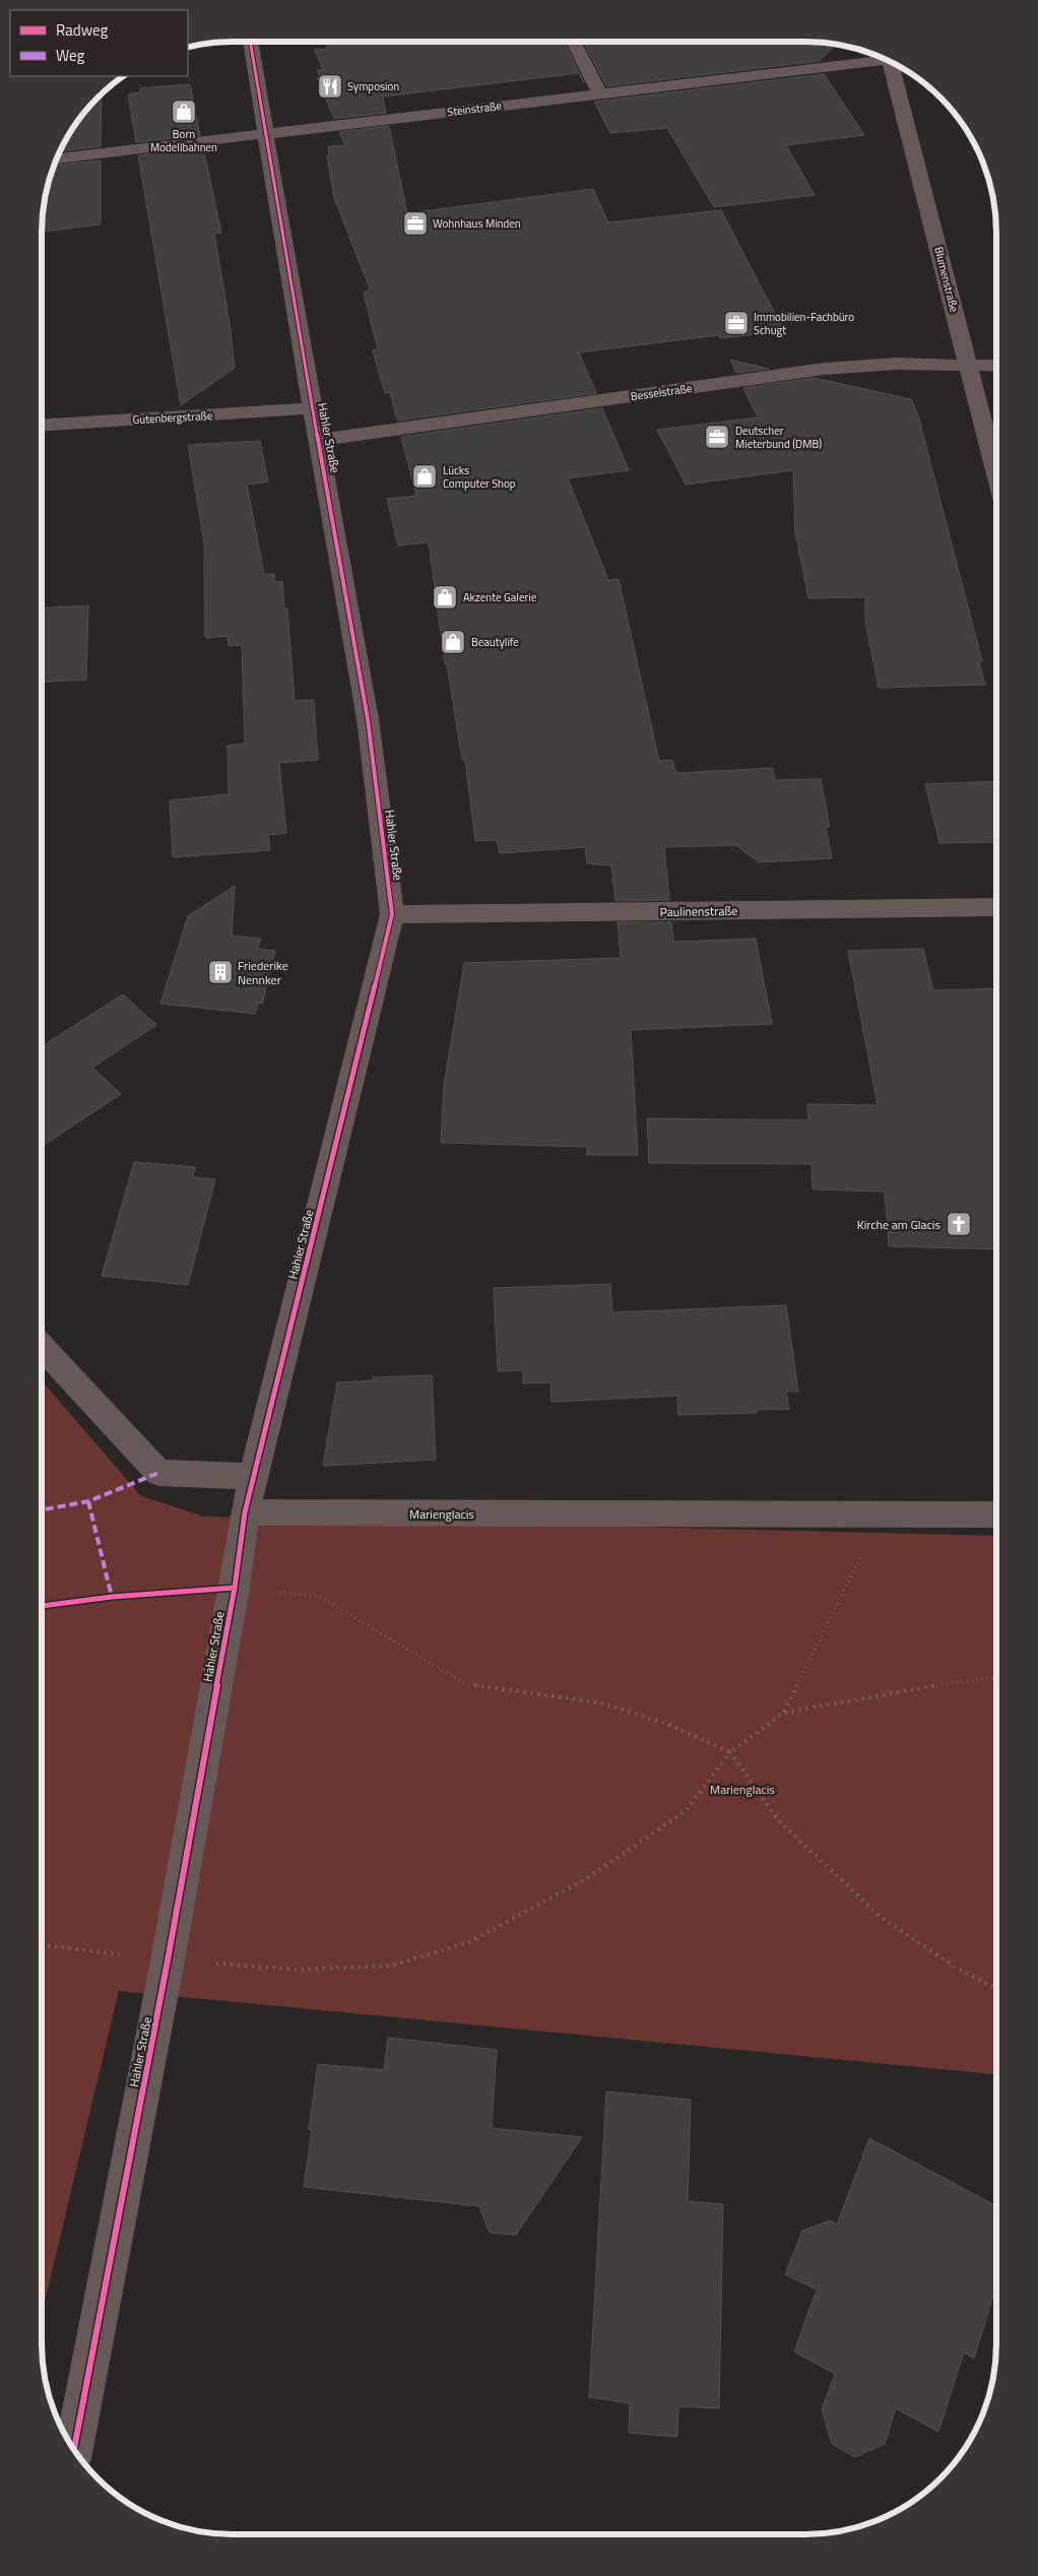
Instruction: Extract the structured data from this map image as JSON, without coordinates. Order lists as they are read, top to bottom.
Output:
{
  "streets": {
    "street": [
      "Steinstraße",
      "Blumenstraße",
      "Besselstraße",
      "Gutenbergstraße",
      "Hahler Straße",
      "Paulinenstraße",
      "Marienglacis"
    ]
  },
  "crossings": [
    ["Steinstraße", "Hahler Straße"],
    ["Blumenstraße", "Besselstraße"],
    ["Besselstraße", "Hahler Straße"],
    ["Gutenbergstraße", "Hahler Straße"],
    ["Hahler Straße", "Paulinenstraße"],
    ["Hahler Straße", "Marienglacis"]
  ],
  "parks": ["Marienglacis"],
  "places": {
    "restaurant": ["Symposion"],
    "shop": [
      "Born Modellbahnen",
      "Lücks Computer Shop",
      "Akzente Galerie",
      "Beautylife"
    ],
    "office": ["Wohnhaus Minden", "Immobilien-Fachbüro Schugt", "Deutscher Mieterbund (DMB)"],
    "building": ["Friederike Nennker"],
    "church": ["Kirche am Glacis"]
  },
  "legend": ["Radweg", "Weg"]
}
